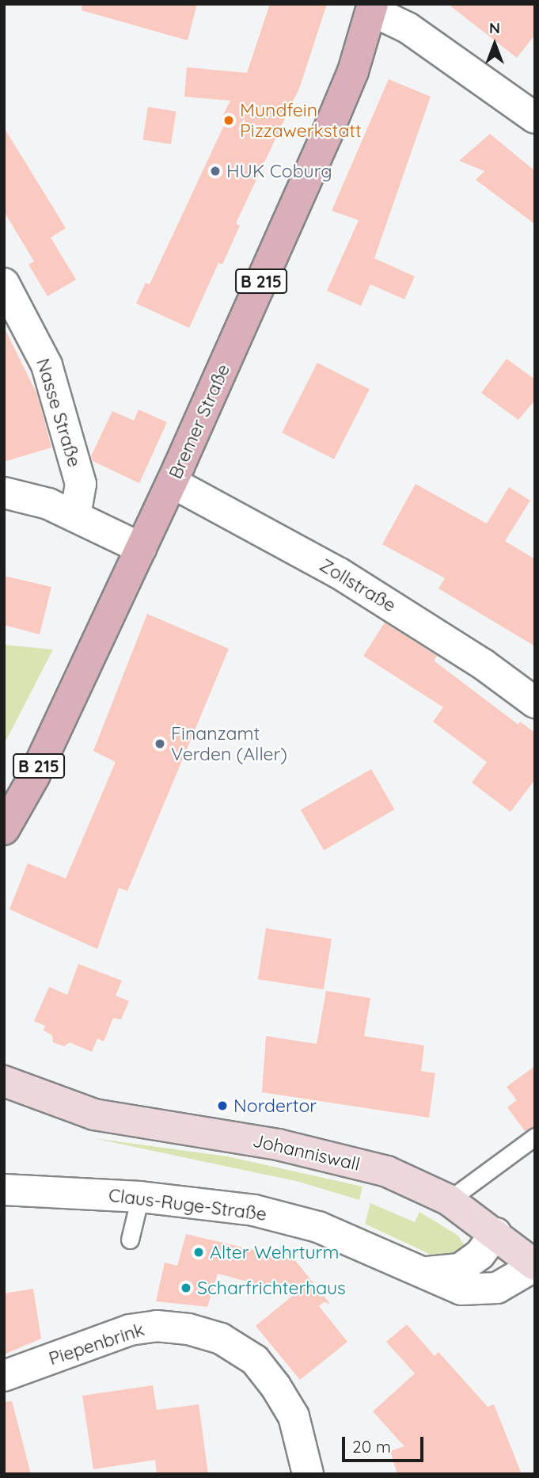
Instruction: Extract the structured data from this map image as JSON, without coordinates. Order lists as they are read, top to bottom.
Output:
{
  "streets": {
    "main road": ["B 215", "Bremer Straße", "Johanniswall"],
    "street": [
      "Nasse Straße",
      "Zollstraße",
      "Claus-Ruge-Straße",
      "Piepenbrink"
    ]
  },
  "crossings": [
    ["Bremer Straße", "Zollstraße"],
    ["Johanniswall", "Claus-Ruge-Straße"]
  ],
  "places": [
    "Mundfein Pizzawerkstatt",
    "HUK Coburg",
    "Finanzamt Verden (Aller)",
    "Nordertor",
    "Alter Wehrturm",
    "Scharfrichterhaus"
  ],
  "scale_bar": "20 m",
  "north": "top"
}
